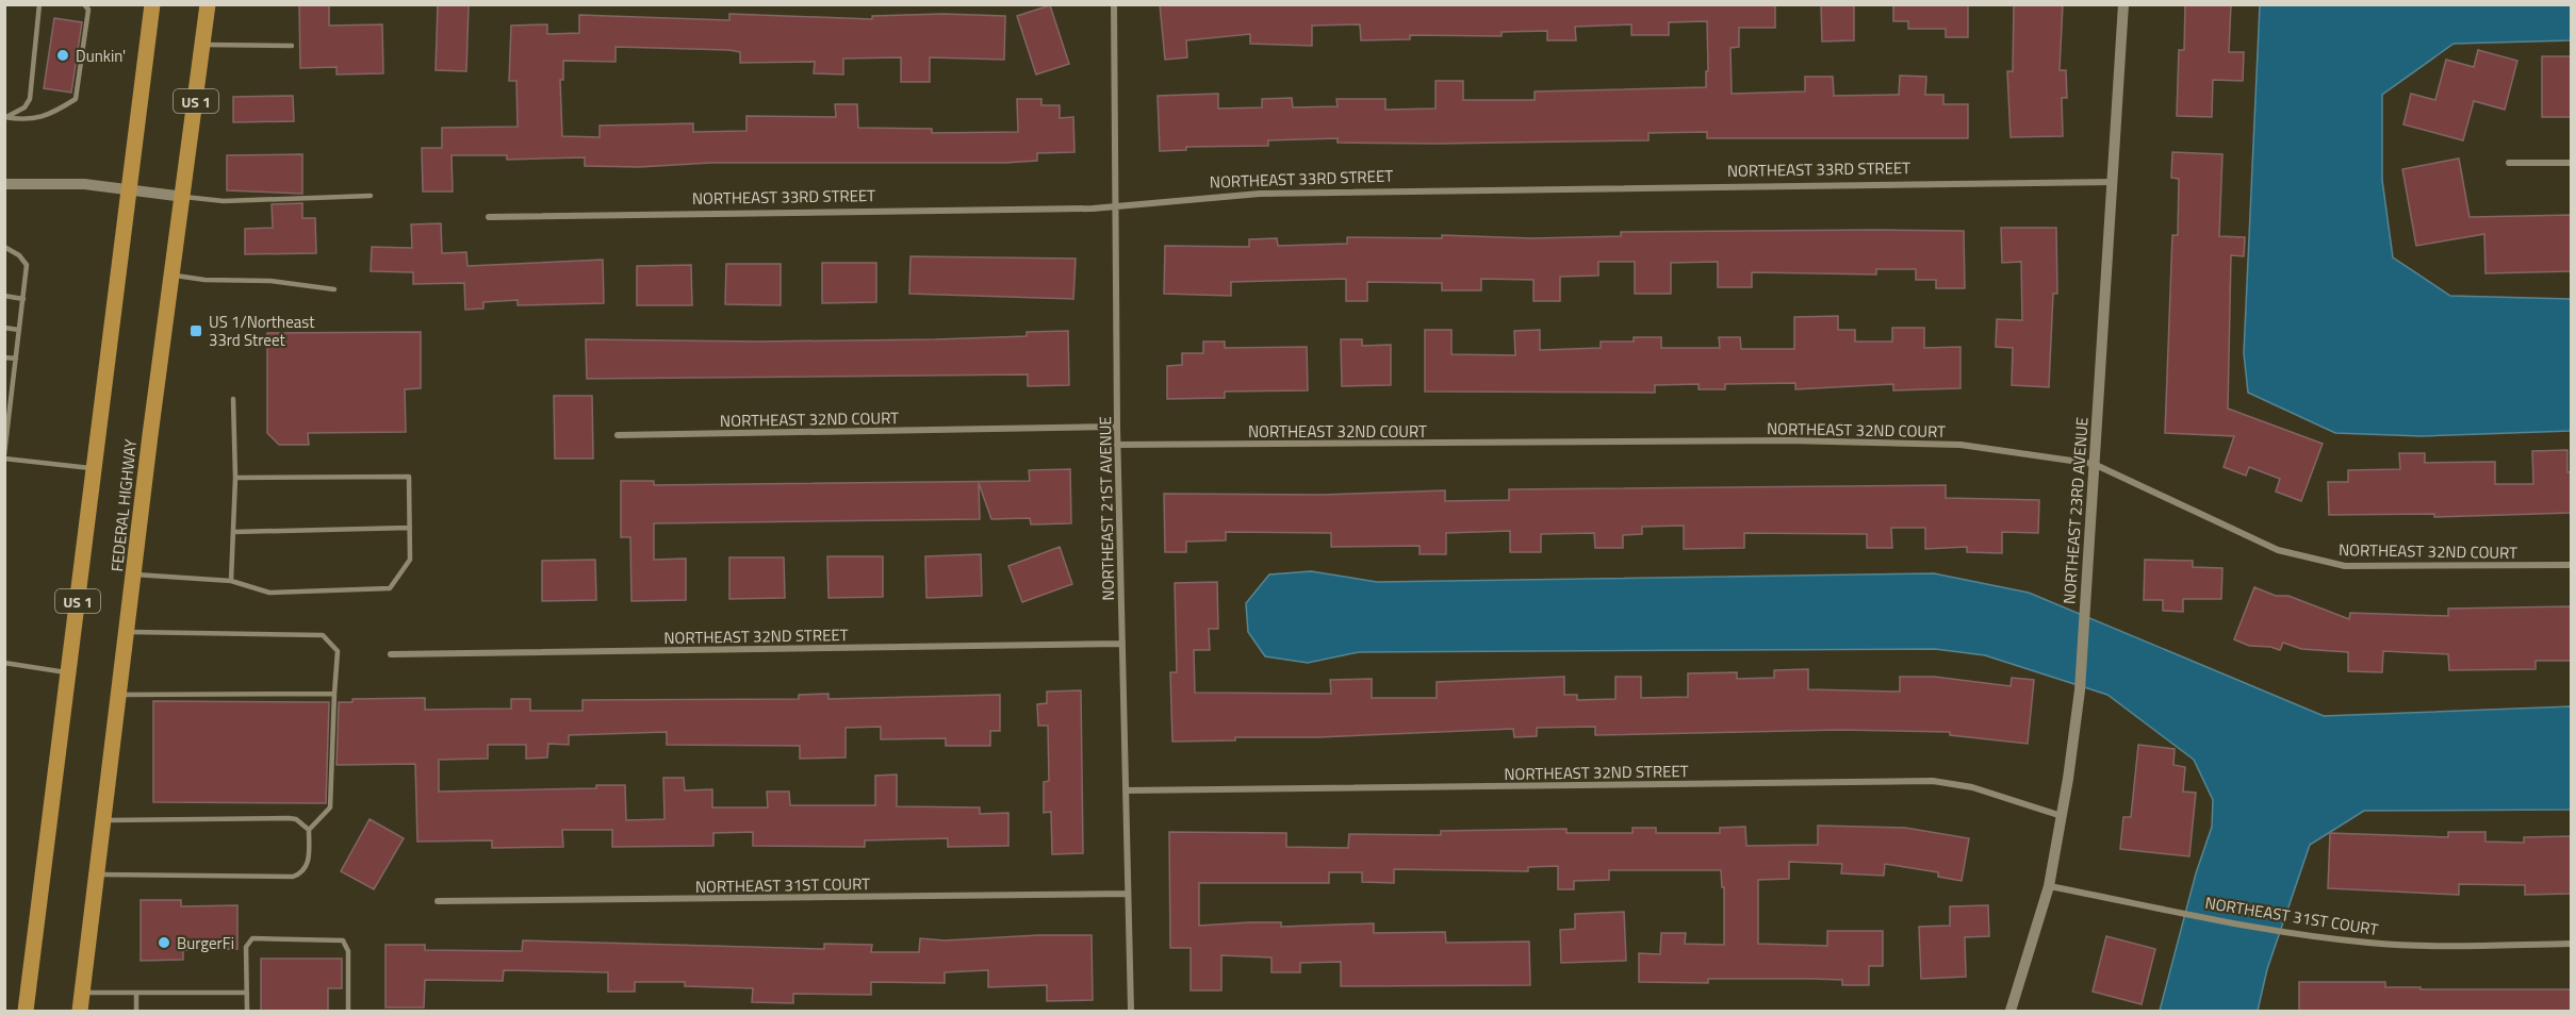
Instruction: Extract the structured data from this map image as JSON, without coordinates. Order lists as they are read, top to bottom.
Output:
{
  "streets": {
    "main road": ["US 1", "FEDERAL HIGHWAY"],
    "street": [
      "NORTHEAST 33RD STREET",
      "NORTHEAST 32ND COURT",
      "NORTHEAST 21ST AVENUE",
      "NORTHEAST 23RD AVENUE",
      "NORTHEAST 32ND STREET",
      "NORTHEAST 31ST COURT"
    ]
  },
  "crossings": [
    ["NORTHEAST 33RD STREET", "NORTHEAST 21ST AVENUE"],
    ["NORTHEAST 33RD STREET", "NORTHEAST 23RD AVENUE"],
    ["NORTHEAST 32ND COURT", "NORTHEAST 21ST AVENUE"],
    ["NORTHEAST 32ND COURT", "NORTHEAST 23RD AVENUE"],
    ["NORTHEAST 21ST AVENUE", "NORTHEAST 32ND STREET"],
    ["NORTHEAST 21ST AVENUE", "NORTHEAST 31ST COURT"],
    ["NORTHEAST 23RD AVENUE", "NORTHEAST 32ND STREET"],
    ["NORTHEAST 23RD AVENUE", "NORTHEAST 31ST COURT"]
  ],
  "places": {
    "other": ["Dunkin'", "BurgerFi"],
    "transit": ["US 1/Northeast 33rd Street"]
  }
}
